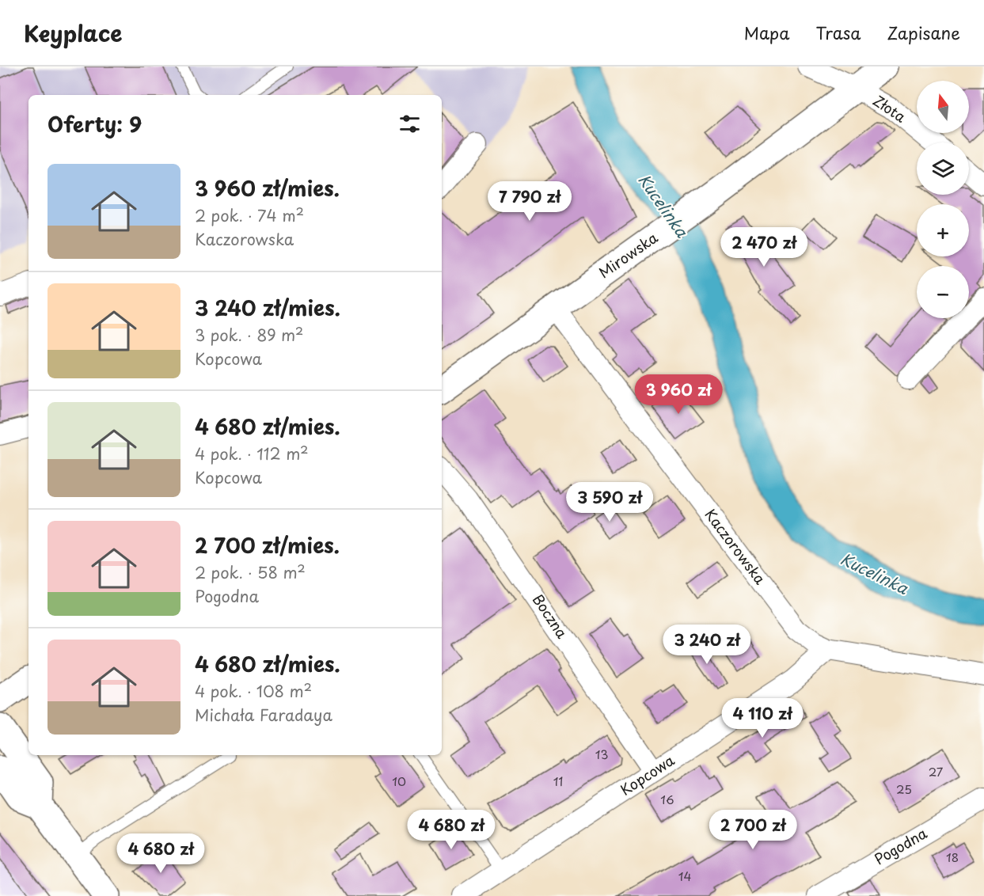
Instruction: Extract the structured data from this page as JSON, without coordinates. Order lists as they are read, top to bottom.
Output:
{
  "streets": {
    "street": [
      "Złota",
      "Mirowska",
      "Kaczorowska",
      "Boczna",
      "Kopcowa",
      "Pogodna"
    ]
  },
  "crossings": [
    ["Złota", "Mirowska"],
    ["Mirowska", "Kaczorowska"],
    ["Kaczorowska", "Kopcowa"],
    ["Boczna", "Kopcowa"]
  ],
  "water": ["Kucelinka"],
  "house_numbers": [
    "13",
    "27",
    "10",
    "11",
    "25",
    "16",
    "18",
    "14"
  ],
  "north": "top",
  "page": {
    "header": "Keyplace",
    "nav": ["Mapa", "Trasa", "Zapisane"],
    "map_buttons": ["+", "−"],
    "heading": "Oferty: 9",
    "list": [
      {
        "name": "3 960 zł/mies.",
        "note": "2 pok. · 74 m² · Kaczorowska"
      },
      {
        "name": "3 240 zł/mies.",
        "note": "3 pok. · 89 m² · Kopcowa"
      },
      {
        "name": "4 680 zł/mies.",
        "note": "4 pok. · 112 m² · Kopcowa"
      },
      {
        "name": "2 700 zł/mies.",
        "note": "2 pok. · 58 m² · Pogodna"
      },
      {
        "name": "4 680 zł/mies.",
        "note": "4 pok. · 108 m² · Michała Faradaya"
      }
    ],
    "price": [
      "7 790 zł",
      "2 470 zł",
      "3 960 zł",
      "3 590 zł",
      "3 240 zł",
      "4 110 zł",
      "4 680 zł",
      "2 700 zł",
      "4 680 zł"
    ]
  }
}
